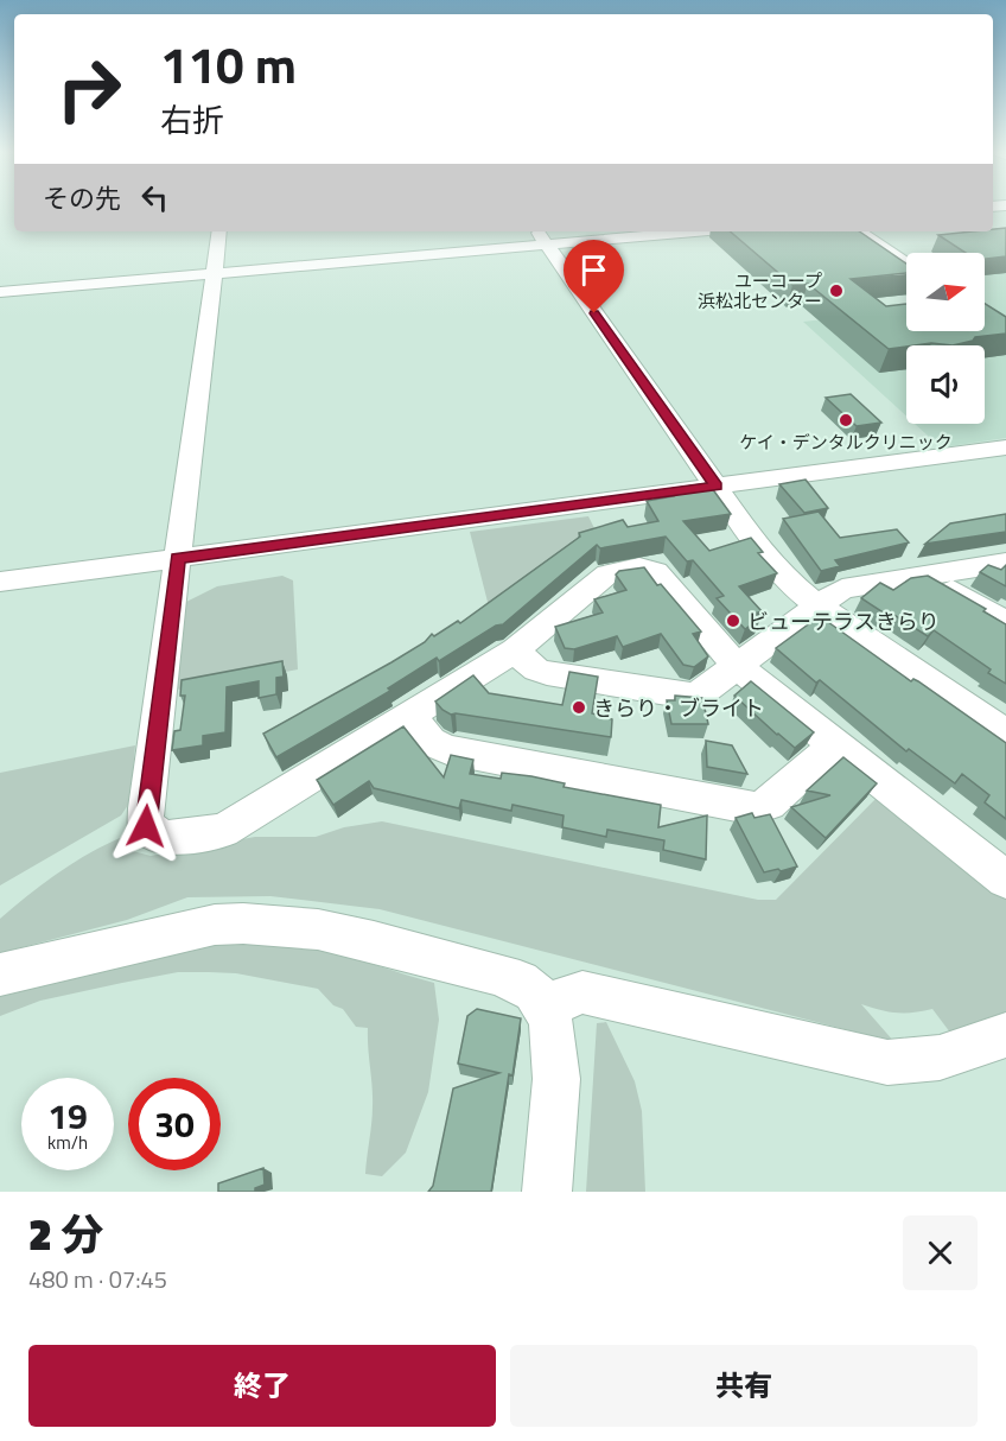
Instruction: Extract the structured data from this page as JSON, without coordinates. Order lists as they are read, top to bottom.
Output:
{
  "places": [
    "ユーコープ 浜松北センター",
    "ケイ・デンタルクリニック",
    "ビューテラスきらり",
    "きらり・ブライト"
  ],
  "north": "right",
  "page": {
    "turn": ["110 m", "右折"],
    "then": "その先",
    "speed": "19 km/h",
    "limit": "30",
    "heading": ["2 分", "480 m · 07:45"],
    "buttons": ["終了", "共有"]
  }
}
